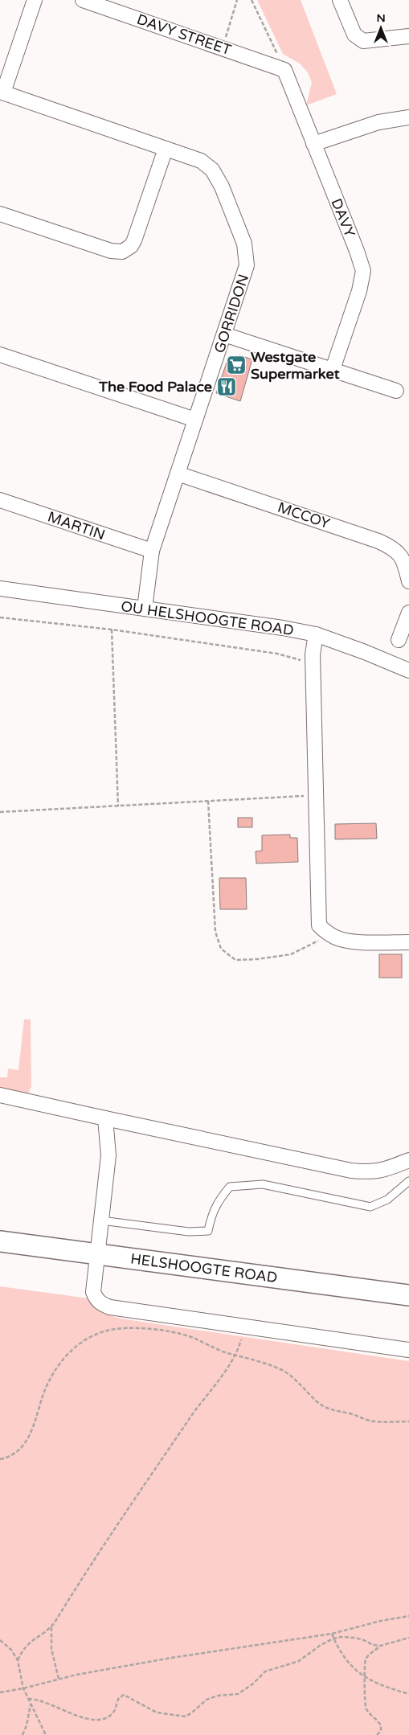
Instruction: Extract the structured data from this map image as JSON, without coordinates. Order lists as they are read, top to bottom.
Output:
{
  "streets": {
    "main road": ["HELSHOOGTE ROAD"],
    "street": [
      "DAVY STREET",
      "DAVY",
      "GORRIDON",
      "MCCOY",
      "MARTIN",
      "OU HELSHOOGTE ROAD"
    ]
  },
  "crossings": [
    ["DAVY STREET", "DAVY"],
    ["GORRIDON", "MCCOY"],
    ["GORRIDON", "MARTIN"],
    ["GORRIDON", "OU HELSHOOGTE ROAD"]
  ],
  "places": {
    "supermarket": ["Westgate Supermarket"],
    "restaurant": ["The Food Palace"]
  },
  "north": "top"
}
